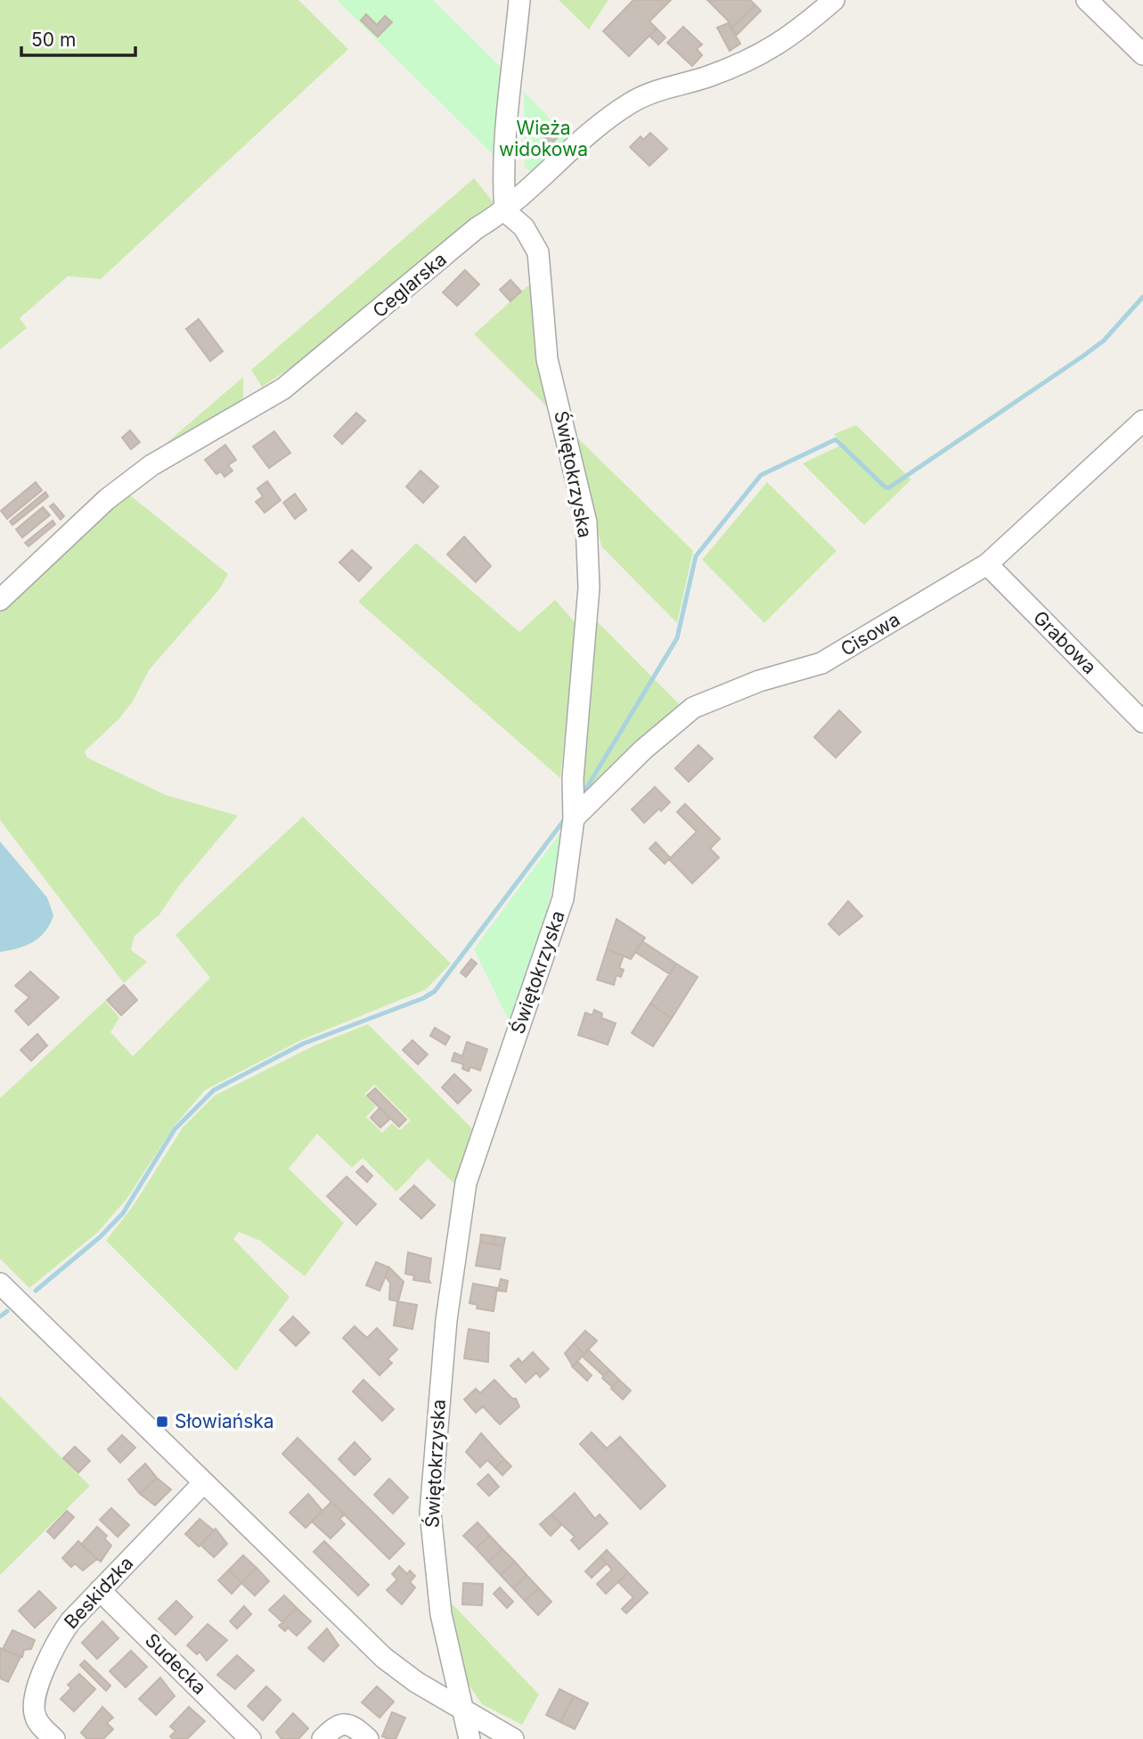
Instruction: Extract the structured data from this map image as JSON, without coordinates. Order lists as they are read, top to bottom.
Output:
{
  "streets": {
    "street": [
      "Ceglarska",
      "Świętokrzyska",
      "Cisowa",
      "Grabowa",
      "Beskidzka",
      "Sudecka"
    ]
  },
  "crossings": [
    ["Ceglarska", "Świętokrzyska"],
    ["Świętokrzyska", "Cisowa"],
    ["Cisowa", "Grabowa"],
    ["Beskidzka", "Sudecka"]
  ],
  "parks": ["Wieża widokowa"],
  "places": {
    "transit": ["Słowiańska"]
  },
  "scale_bar": "50 m"
}
